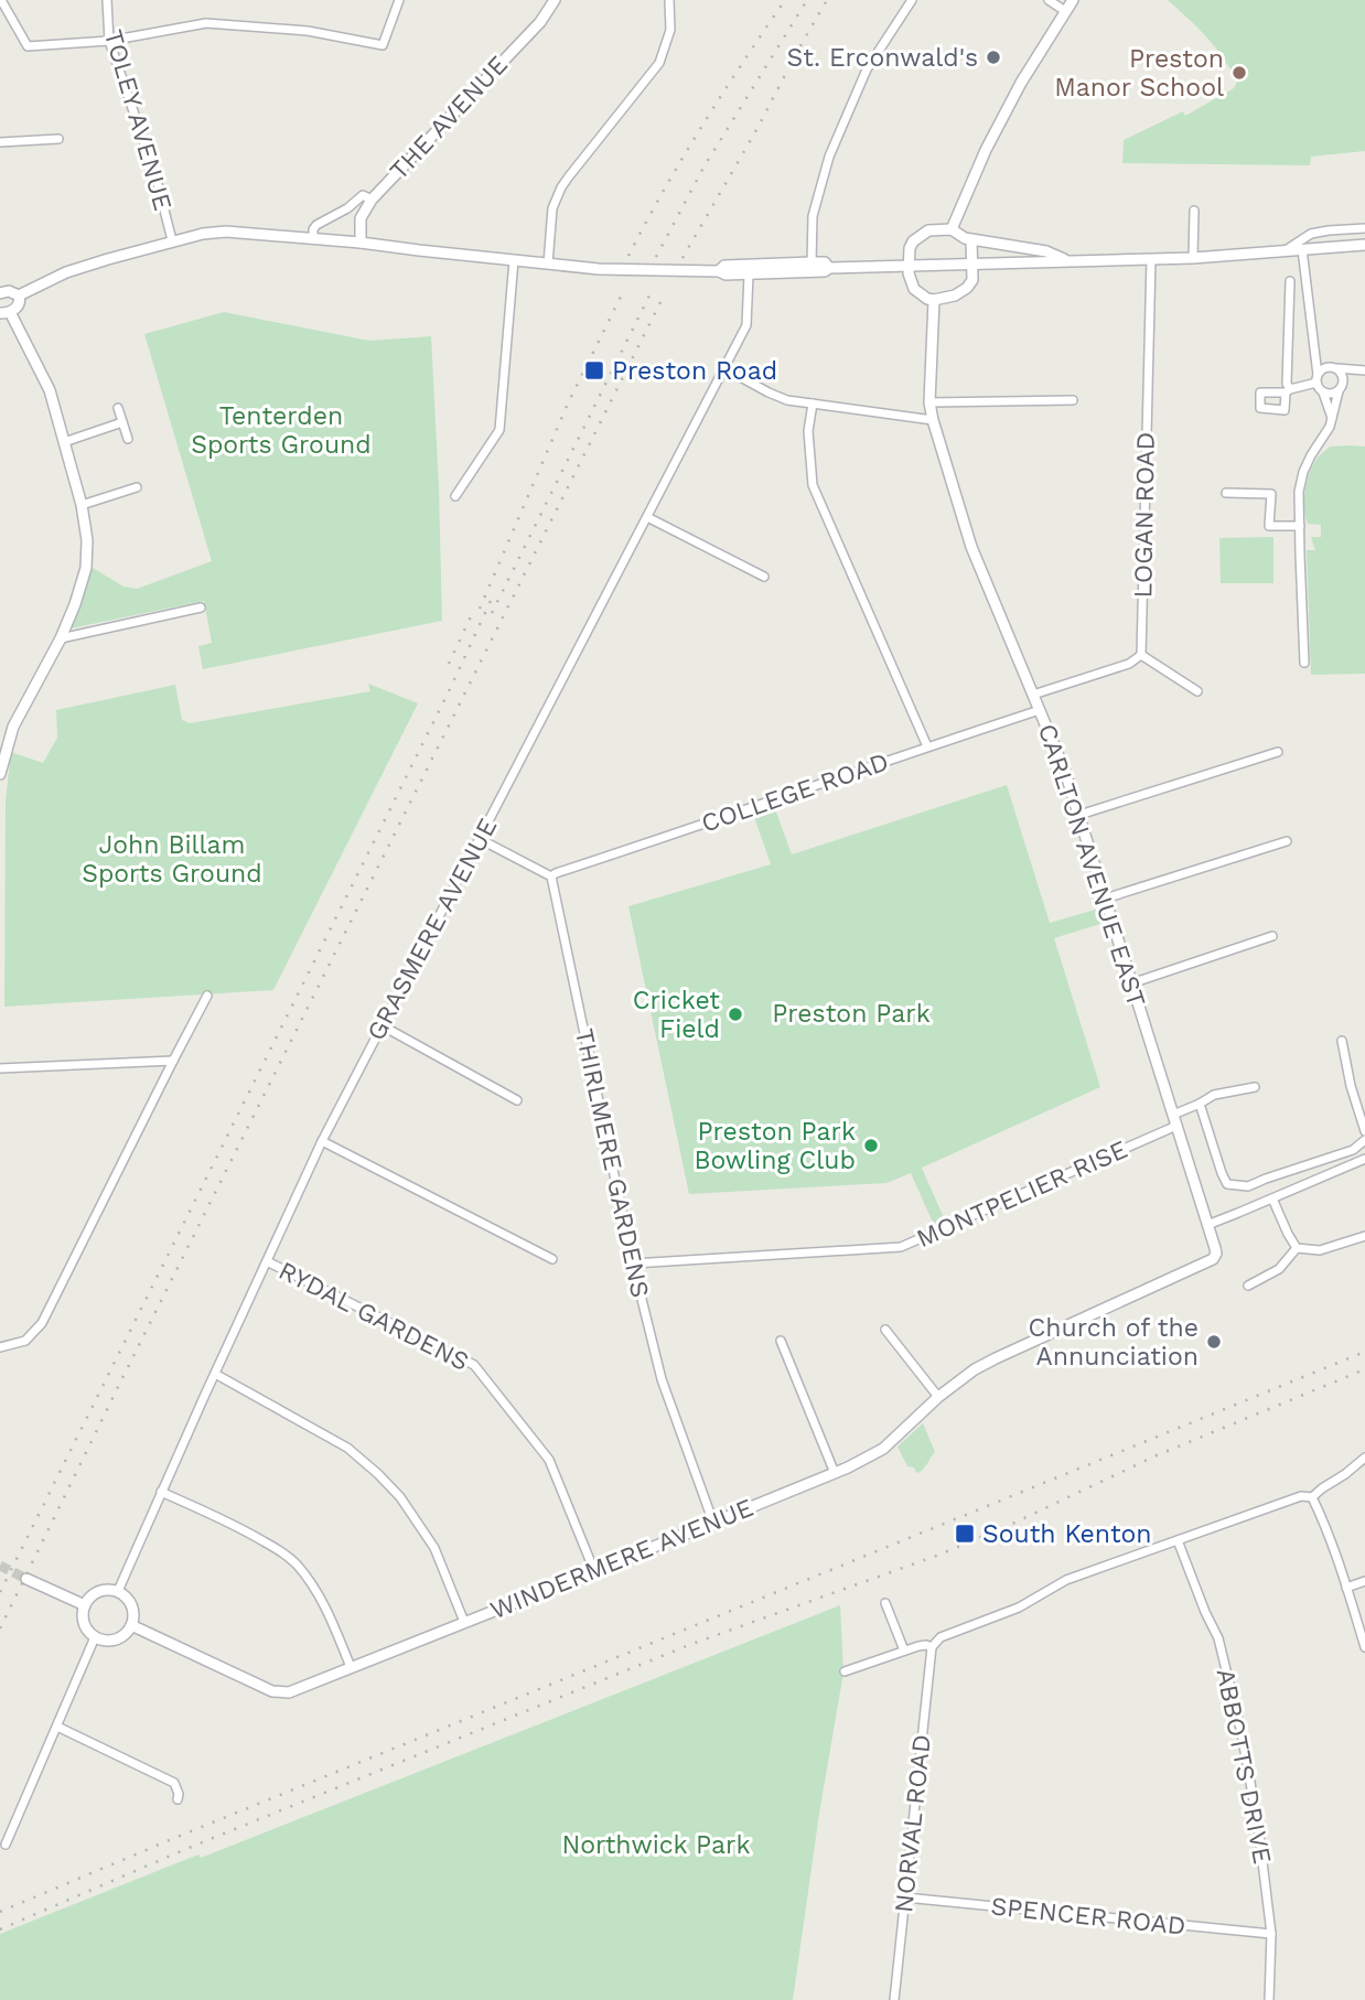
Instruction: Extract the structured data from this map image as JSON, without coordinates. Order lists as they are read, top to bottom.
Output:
{
  "streets": {
    "street": [
      "THE AVENUE",
      "TOLEY AVENUE",
      "LOGAN ROAD",
      "COLLEGE ROAD",
      "CARLTON AVENUE EAST",
      "GRASMERE AVENUE",
      "THIRLMERE GARDENS",
      "MONTPELIER RISE",
      "RYDAL GARDENS",
      "WINDERMERE AVENUE",
      "ABBOTTS DRIVE",
      "NORVAL ROAD",
      "SPENCER ROAD"
    ]
  },
  "crossings": [
    ["COLLEGE ROAD", "CARLTON AVENUE EAST"],
    ["COLLEGE ROAD", "THIRLMERE GARDENS"],
    ["CARLTON AVENUE EAST", "MONTPELIER RISE"],
    ["CARLTON AVENUE EAST", "WINDERMERE AVENUE"],
    ["GRASMERE AVENUE", "RYDAL GARDENS"],
    ["GRASMERE AVENUE", "WINDERMERE AVENUE"],
    ["THIRLMERE GARDENS", "MONTPELIER RISE"],
    ["THIRLMERE GARDENS", "WINDERMERE AVENUE"],
    ["RYDAL GARDENS", "WINDERMERE AVENUE"],
    ["ABBOTTS DRIVE", "SPENCER ROAD"],
    ["NORVAL ROAD", "SPENCER ROAD"]
  ],
  "parks": [
    "Tenterden Sports Ground",
    "John Billam Sports Ground",
    "Preston Park",
    "Northwick Park"
  ],
  "places": {
    "other": [
      "St. Erconwald's",
      "Preston Manor School",
      "Cricket Field",
      "Preston Park Bowling Club",
      "Church of the Annunciation"
    ],
    "transit": ["Preston Road", "South Kenton"]
  }
}
